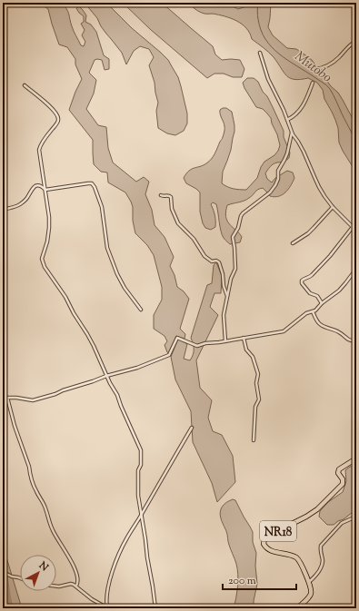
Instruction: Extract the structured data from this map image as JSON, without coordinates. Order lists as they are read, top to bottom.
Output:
{
  "streets": {
    "main road": ["NR18"]
  },
  "water": ["Mutobo"],
  "scale_bar": "200 m",
  "north": "top right"
}
